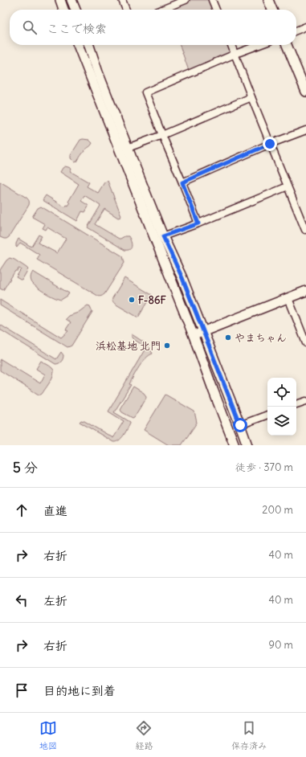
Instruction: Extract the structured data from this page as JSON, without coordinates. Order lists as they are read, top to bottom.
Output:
{
  "places": ["F-86F", "やまちゃん", "浜松基地 北門"],
  "page": {
    "search": "ここで検索",
    "heading": ["5 分", "徒歩 · 370 m"],
    "list": [
      ["直進", "200 m"],
      ["右折", "40 m"],
      ["左折", "40 m"],
      ["右折", "90 m"],
      "目的地に到着"
    ],
    "nav": ["地図", "経路", "保存済み"]
  }
}
